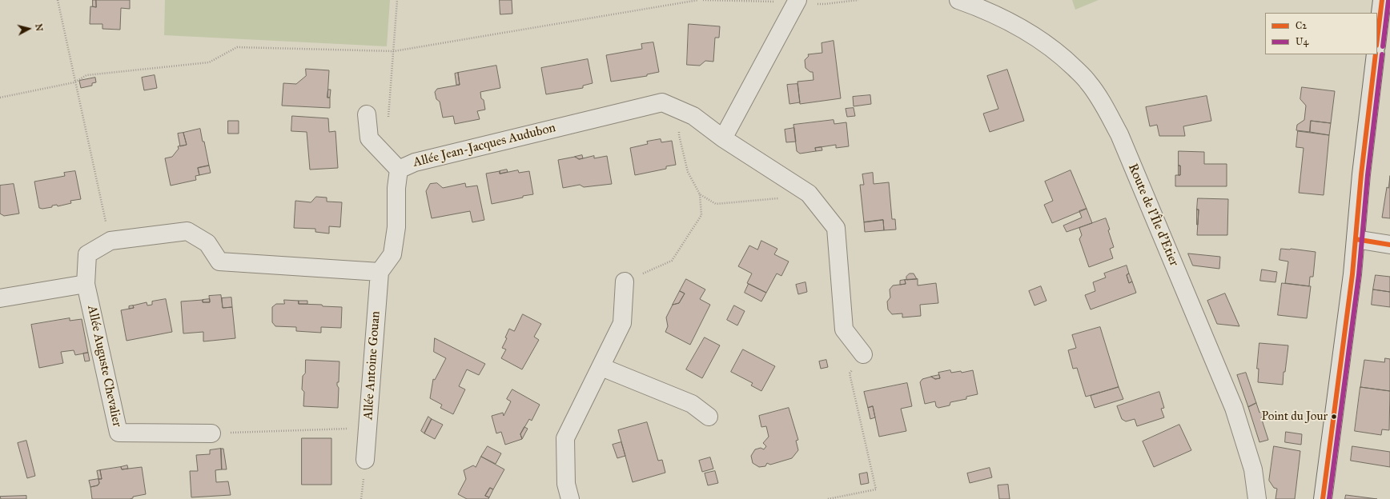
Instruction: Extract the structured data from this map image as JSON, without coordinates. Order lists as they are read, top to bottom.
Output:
{
  "streets": {
    "street": [
      "Allée Jean-Jacques Audubon",
      "Route de l'Île d'Etier",
      "Allée Antoine Gouan",
      "Allée Auguste Chevalier"
    ]
  },
  "crossings": [
    ["Allée Jean-Jacques Audubon", "Allée Antoine Gouan"]
  ],
  "places": ["Point du Jour"],
  "lines": ["transit line C2", "transit line U4"],
  "legend": ["C2", "U4"],
  "north": "right"
}
